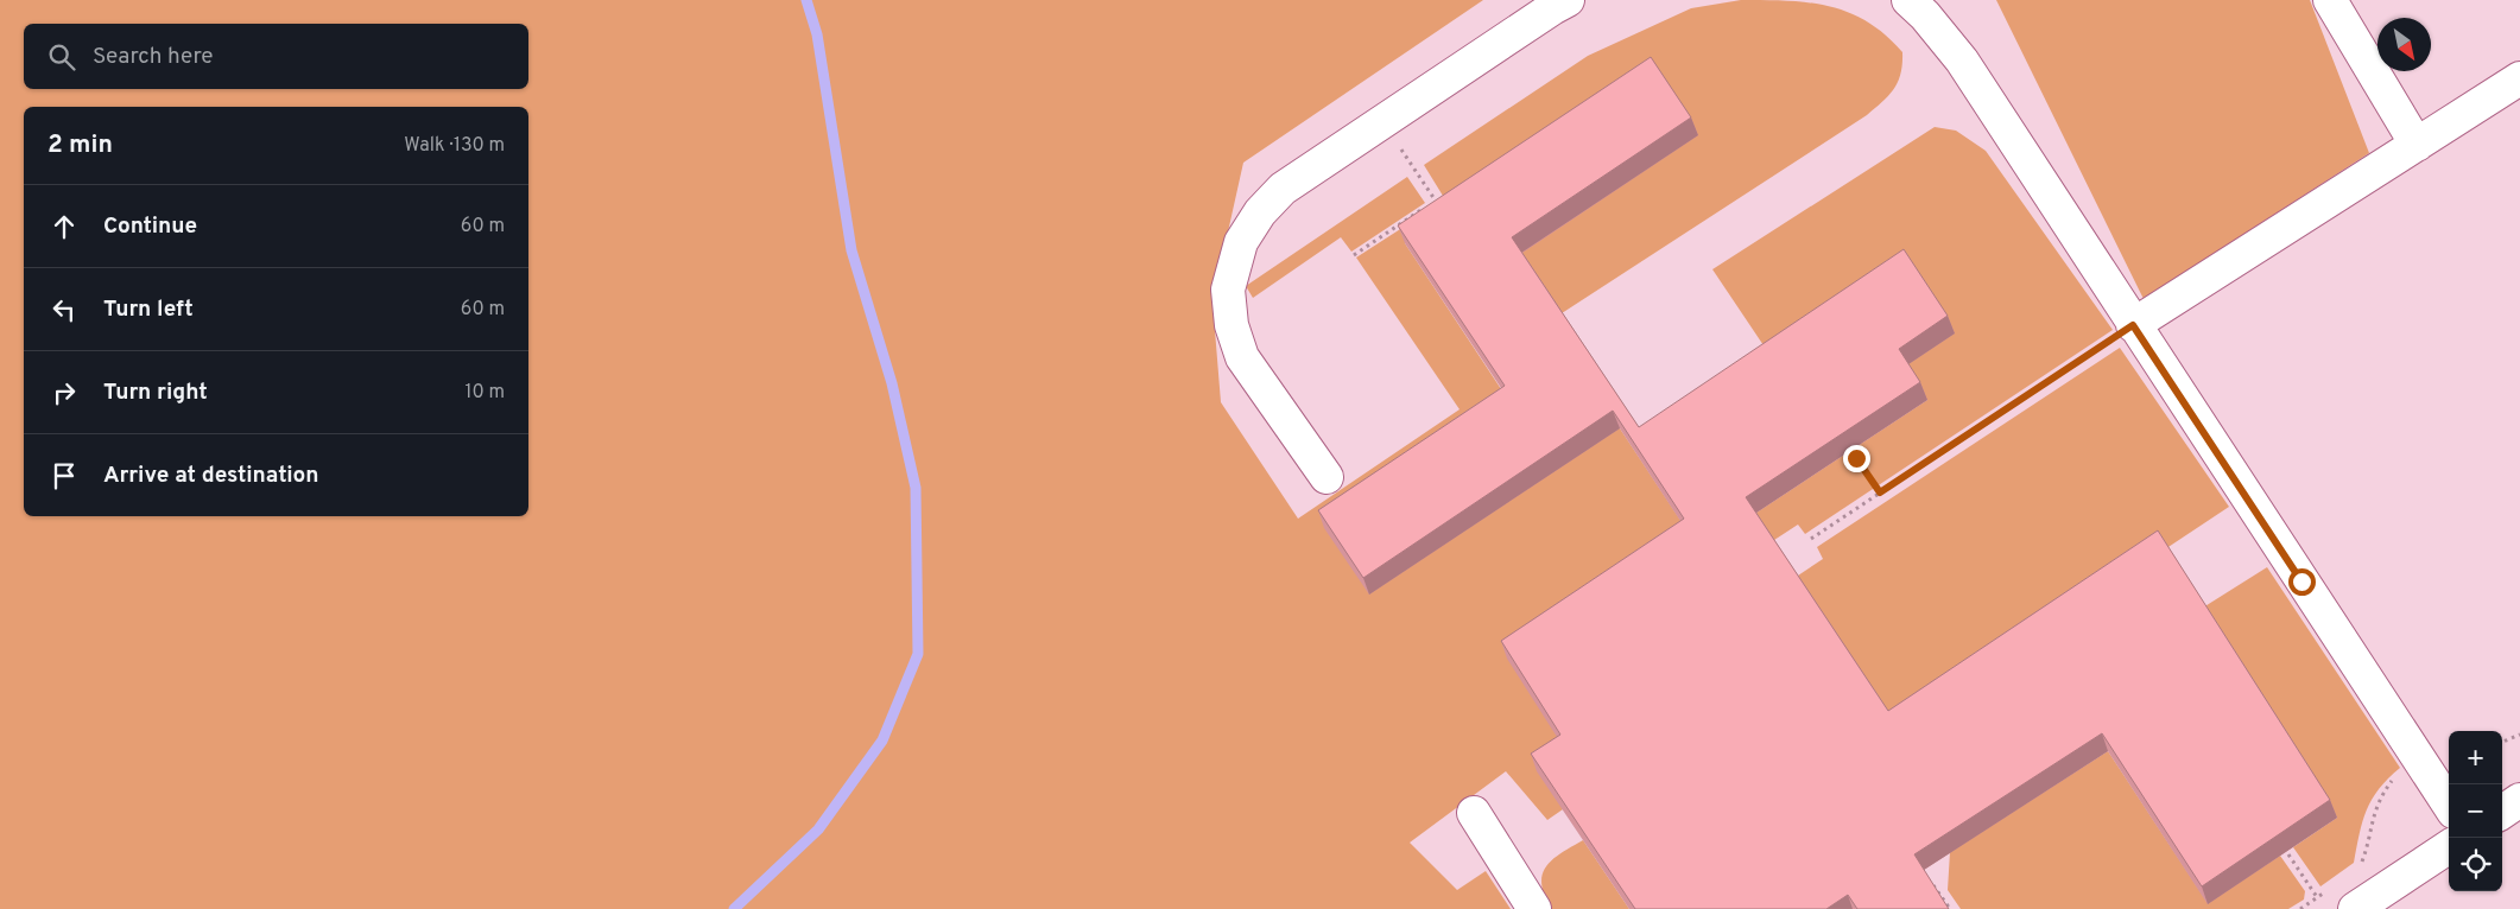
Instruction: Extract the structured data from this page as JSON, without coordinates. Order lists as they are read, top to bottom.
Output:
{
  "north": "bottom right",
  "page": {
    "search": "Search here",
    "heading": ["2 min", "Walk · 130 m"],
    "list": [
      ["Continue", "60 m"],
      ["Turn left", "60 m"],
      ["Turn right", "10 m"],
      "Arrive at destination"
    ],
    "map_buttons": ["+", "−"]
  }
}
